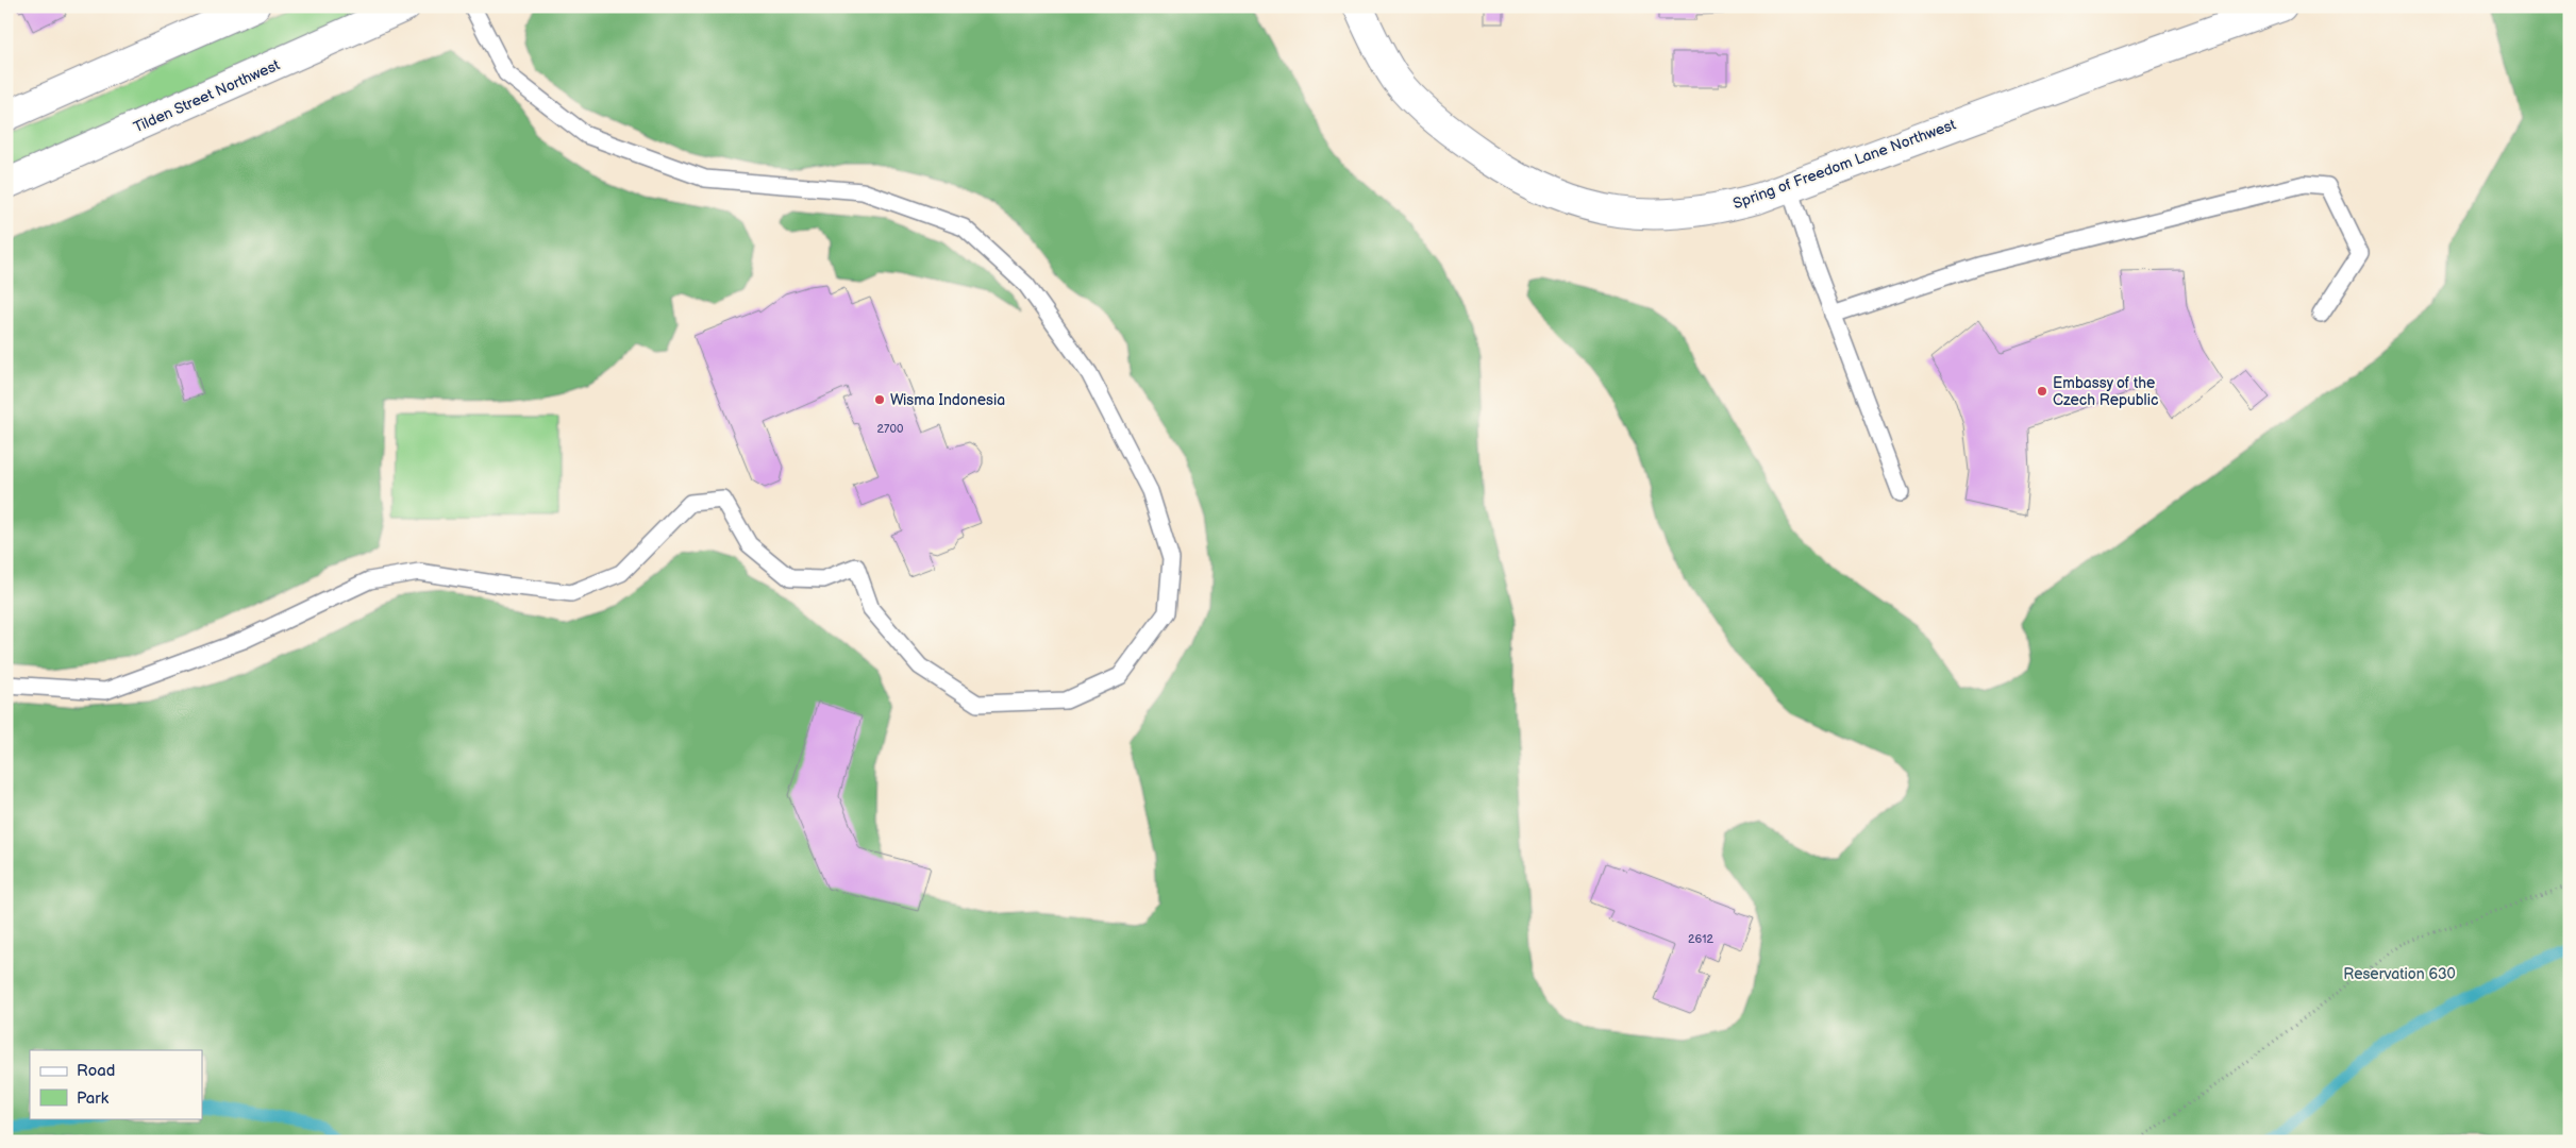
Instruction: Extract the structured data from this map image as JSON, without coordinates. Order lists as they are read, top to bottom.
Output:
{
  "streets": {
    "street": ["Tilden Street Northwest", "Spring of Freedom Lane Northwest"]
  },
  "parks": ["Reservation 630"],
  "places": ["Embassy of the Czech Republic", "Wisma Indonesia"],
  "house_numbers": ["2700", "2612"],
  "legend": ["Road", "Park"]
}
